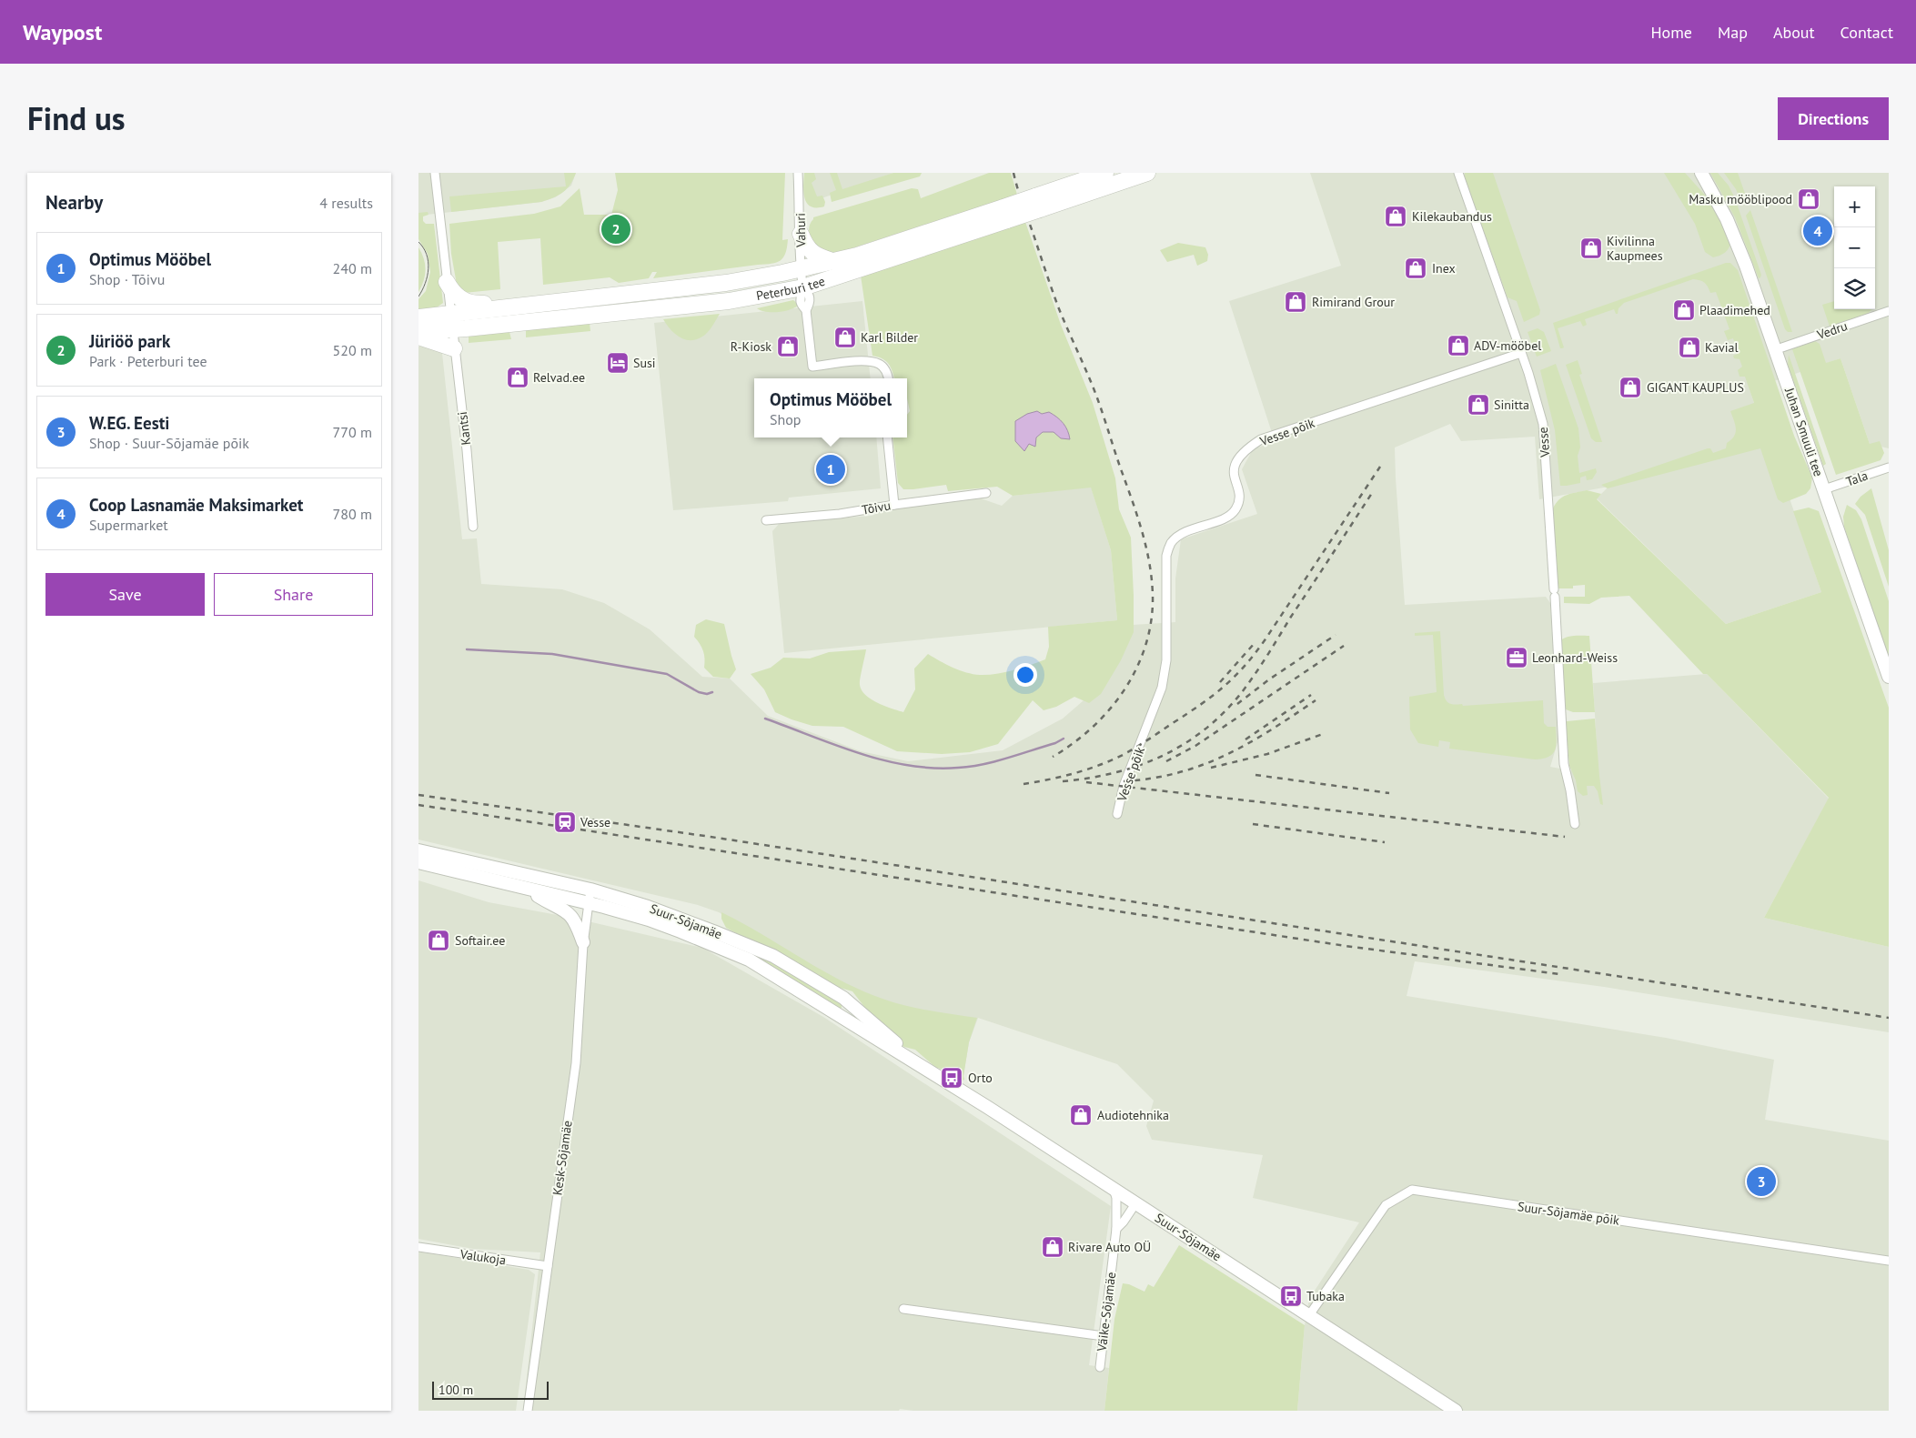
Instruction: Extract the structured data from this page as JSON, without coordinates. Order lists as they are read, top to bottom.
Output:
{
  "streets": {
    "highway": ["Peterburi tee"],
    "main road": ["Juhan Smuuli tee", "Suur-Sõjamäe"],
    "street": [
      "Vahuri",
      "Vedru",
      "Kantsi",
      "Vesse põik",
      "Vesse",
      "Tala",
      "Tõivu",
      "Kesk-Sõjamäe",
      "Suur-Sõjamäe põik",
      "Valukoja",
      "Väike-Sõjamäe"
    ]
  },
  "crossings": [
    ["Vahuri", "Peterburi tee"],
    ["Peterburi tee", "Kantsi"],
    ["Vedru", "Juhan Smuuli tee"],
    ["Vesse põik", "Vesse"],
    ["Juhan Smuuli tee", "Tala"],
    ["Suur-Sõjamäe", "Kesk-Sõjamäe"],
    ["Suur-Sõjamäe", "Suur-Sõjamäe põik"],
    ["Suur-Sõjamäe", "Väike-Sõjamäe"],
    ["Kesk-Sõjamäe", "Valukoja"]
  ],
  "places": {
    "shop": [
      "Masku mööblipood",
      "Kilekaubandus",
      "Kivilinna Kaupmees",
      "Inex",
      "Rimirand Grour",
      "Plaadimehed",
      "Karl Bilder",
      "ADV-mööbel",
      "R-Kiosk",
      "Kavial",
      "Relvad.ee",
      "GIGANT KAUPLUS",
      "Sinitta",
      "Softair.ee",
      "Audiotehnika",
      "Rivare Auto OÜ"
    ],
    "hotel": ["Susi"],
    "office": ["Leonhard-Weiss"],
    "station": ["Vesse"],
    "bus stop": ["Orto", "Tubaka"]
  },
  "scale_bar": "100 m",
  "page": {
    "header": "Waypost",
    "nav": [
      "Home",
      "Map",
      "About",
      "Contact"
    ],
    "title": "Find us",
    "buttons": [
      "Directions",
      ["Save", "Share"]
    ],
    "heading": ["Nearby", "4 results"],
    "map_buttons": ["+", "−"],
    "pins": [
      "2",
      "4",
      "1",
      "3"
    ],
    "list": [
      {
        "mark": "1",
        "name": "Optimus Mööbel",
        "note": "Shop · Tõivu",
        "value": "240 m"
      },
      {
        "mark": "2",
        "name": "Jüriöö park",
        "note": "Park · Peterburi tee",
        "value": "520 m"
      },
      {
        "mark": "3",
        "name": "W.EG. Eesti",
        "note": "Shop · Suur-Sõjamäe põik",
        "value": "770 m"
      },
      {
        "mark": "4",
        "name": "Coop Lasnamäe Maksimarket",
        "note": "Supermarket",
        "value": "780 m"
      }
    ],
    "popup": ["Optimus Mööbel", "Shop"],
    "scale": "100 m"
  }
}
